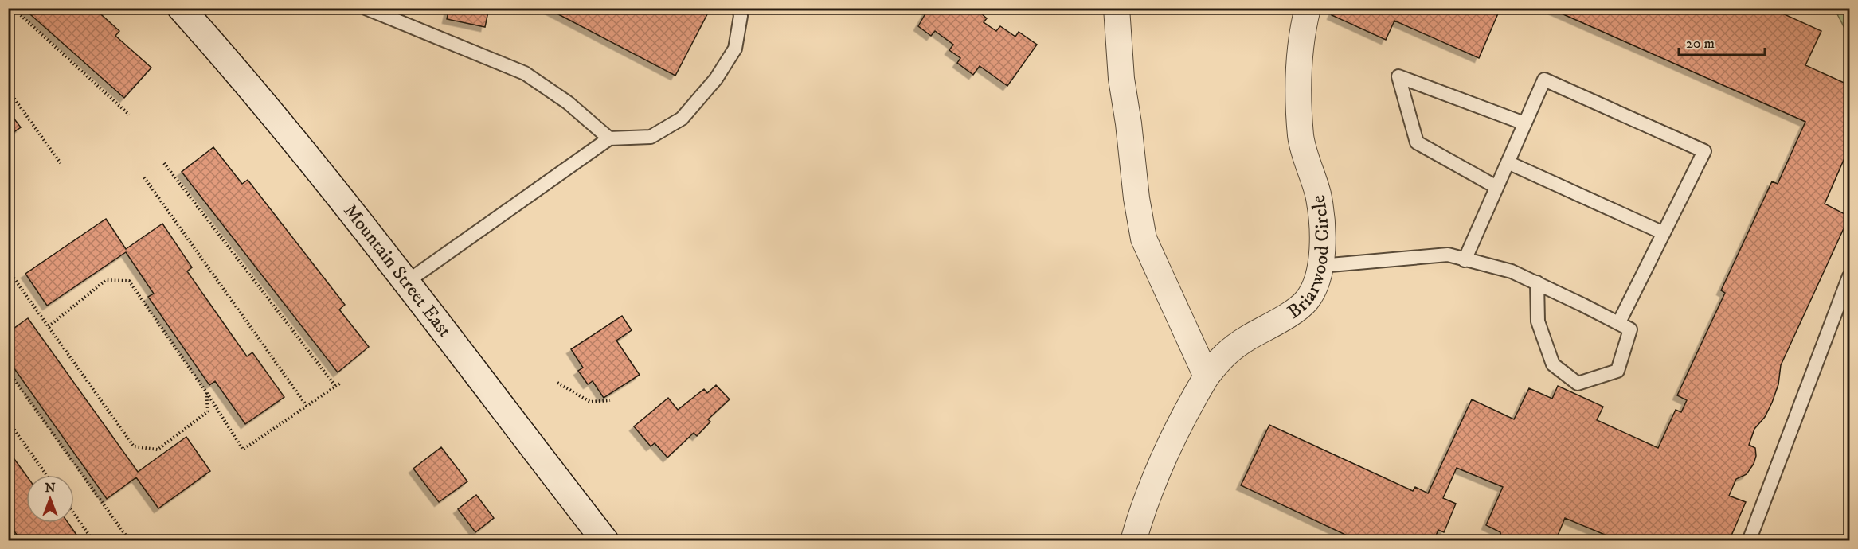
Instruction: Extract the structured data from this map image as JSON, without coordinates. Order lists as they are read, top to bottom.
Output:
{
  "streets": {
    "main road": ["Mountain Street East"],
    "street": ["Briarwood Circle"]
  },
  "scale_bar": "20 m",
  "north": "top"
}
